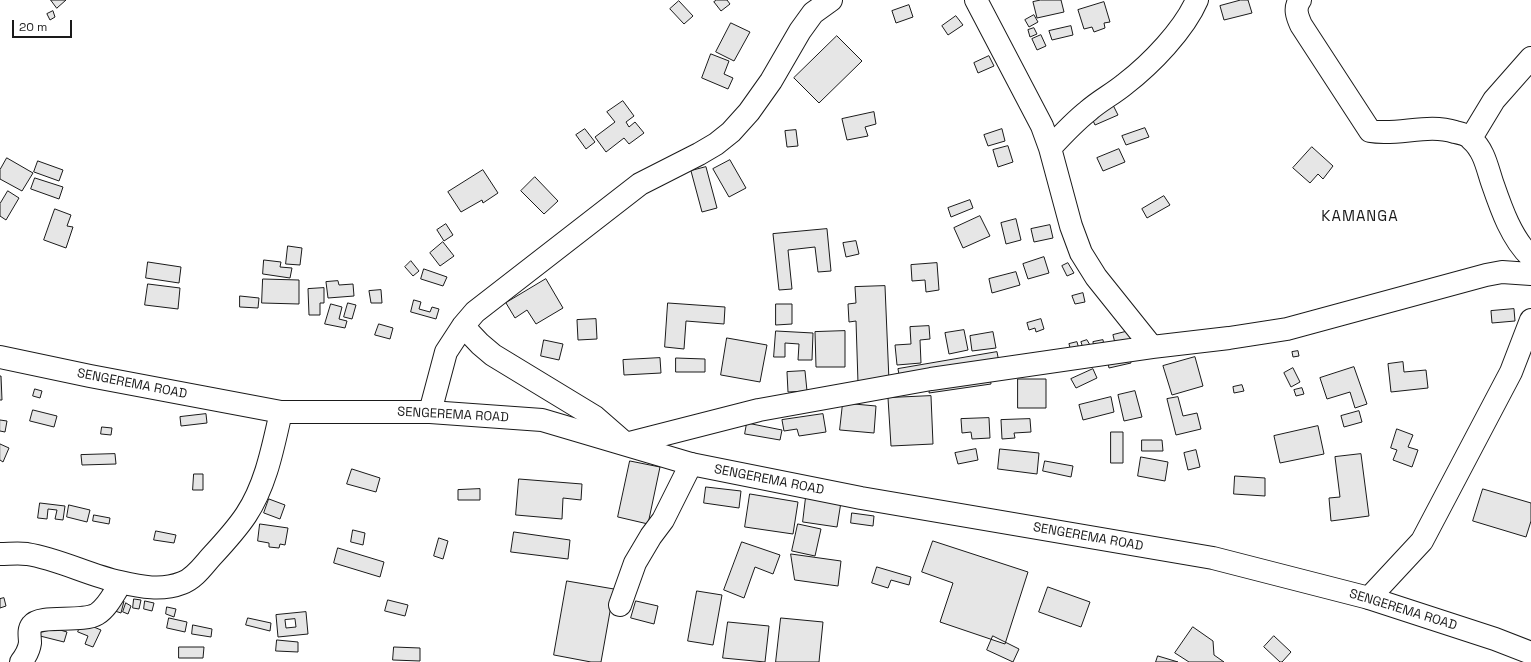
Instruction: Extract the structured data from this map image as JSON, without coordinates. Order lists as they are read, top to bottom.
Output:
{
  "streets": {
    "street": ["SENGEREMA ROAD"]
  },
  "districts": ["KAMANGA"],
  "scale_bar": "20 m"
}
